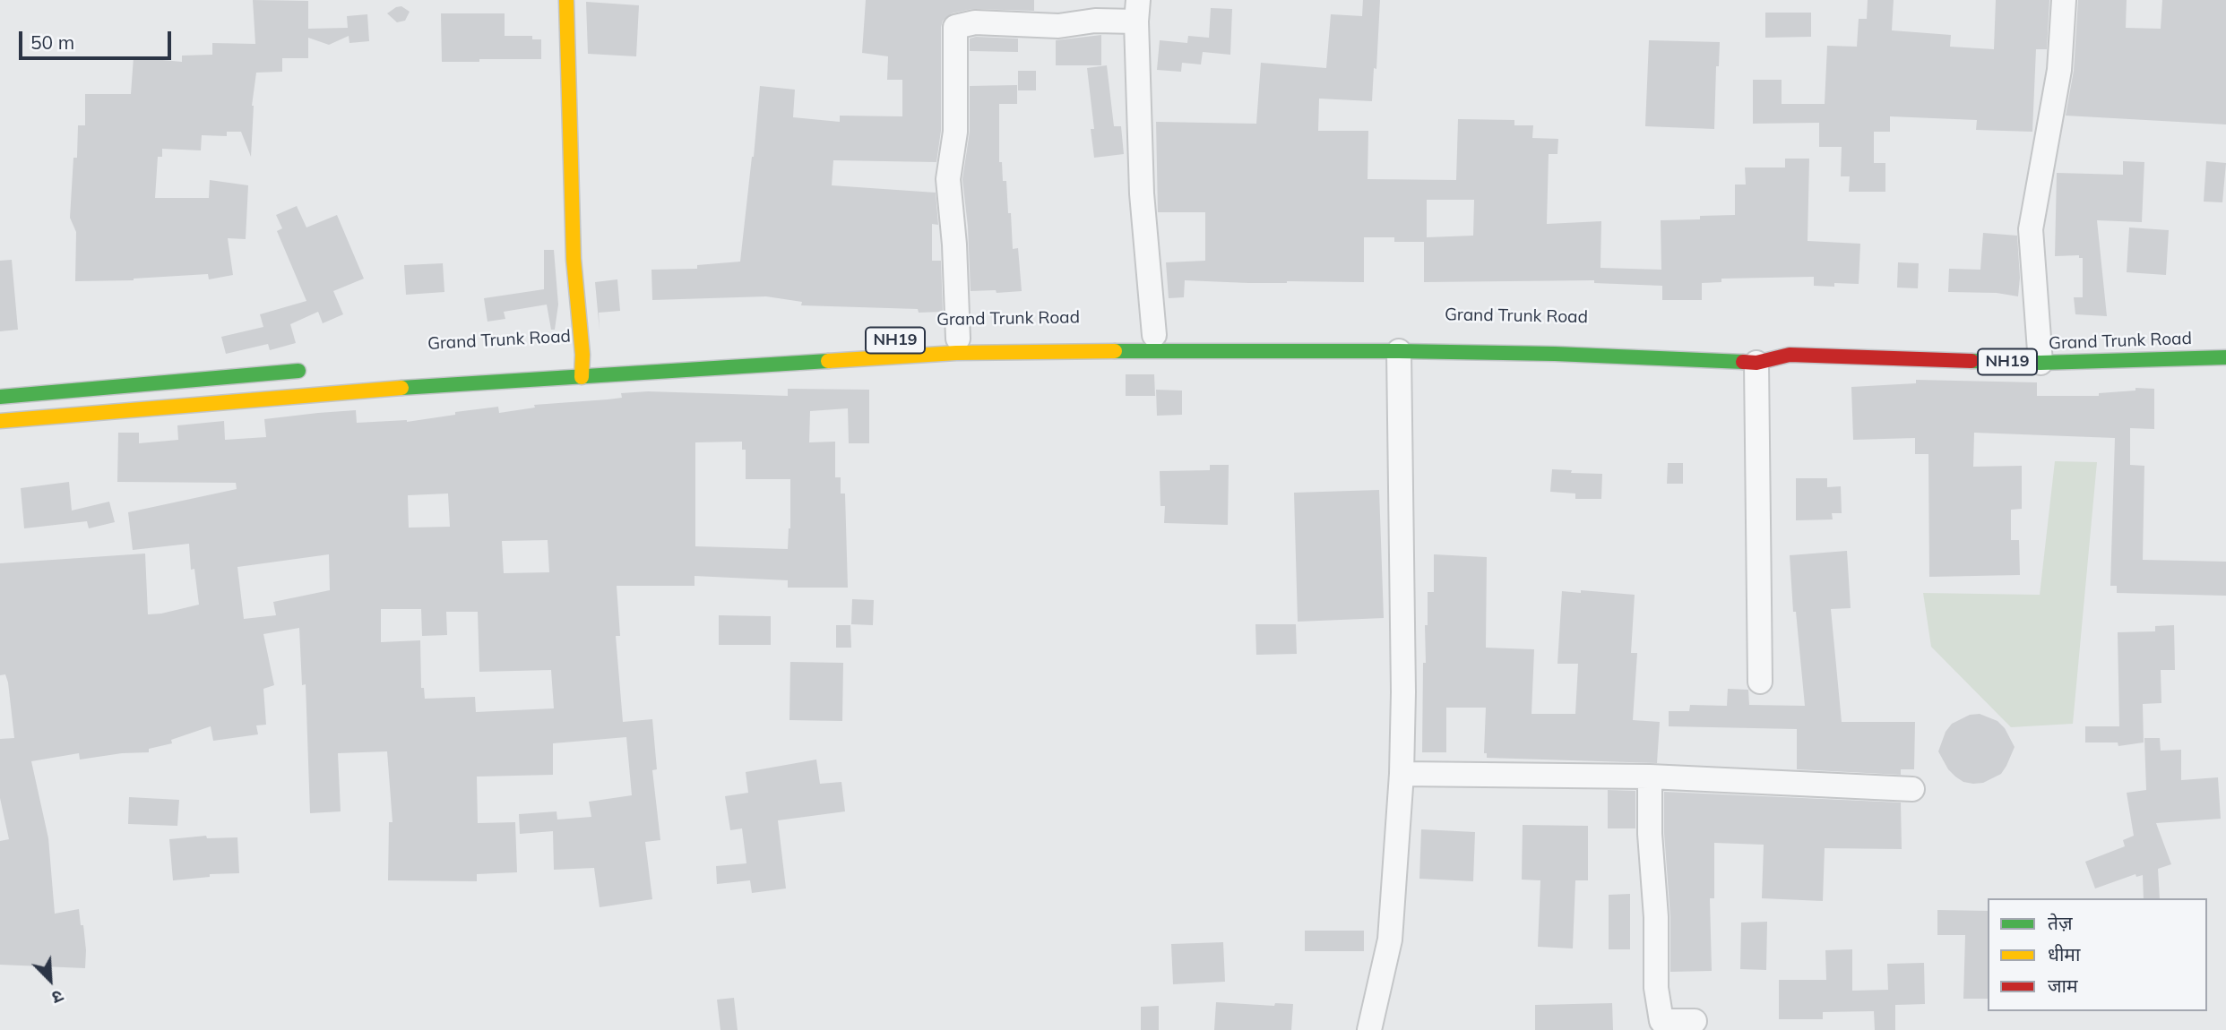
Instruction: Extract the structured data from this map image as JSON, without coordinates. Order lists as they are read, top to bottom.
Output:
{
  "streets": {
    "main road": ["Grand Trunk Road", "NH19"]
  },
  "legend": ["तेज़", "धीमा", "जाम"],
  "scale_bar": "50 m",
  "north": "bottom right"
}
